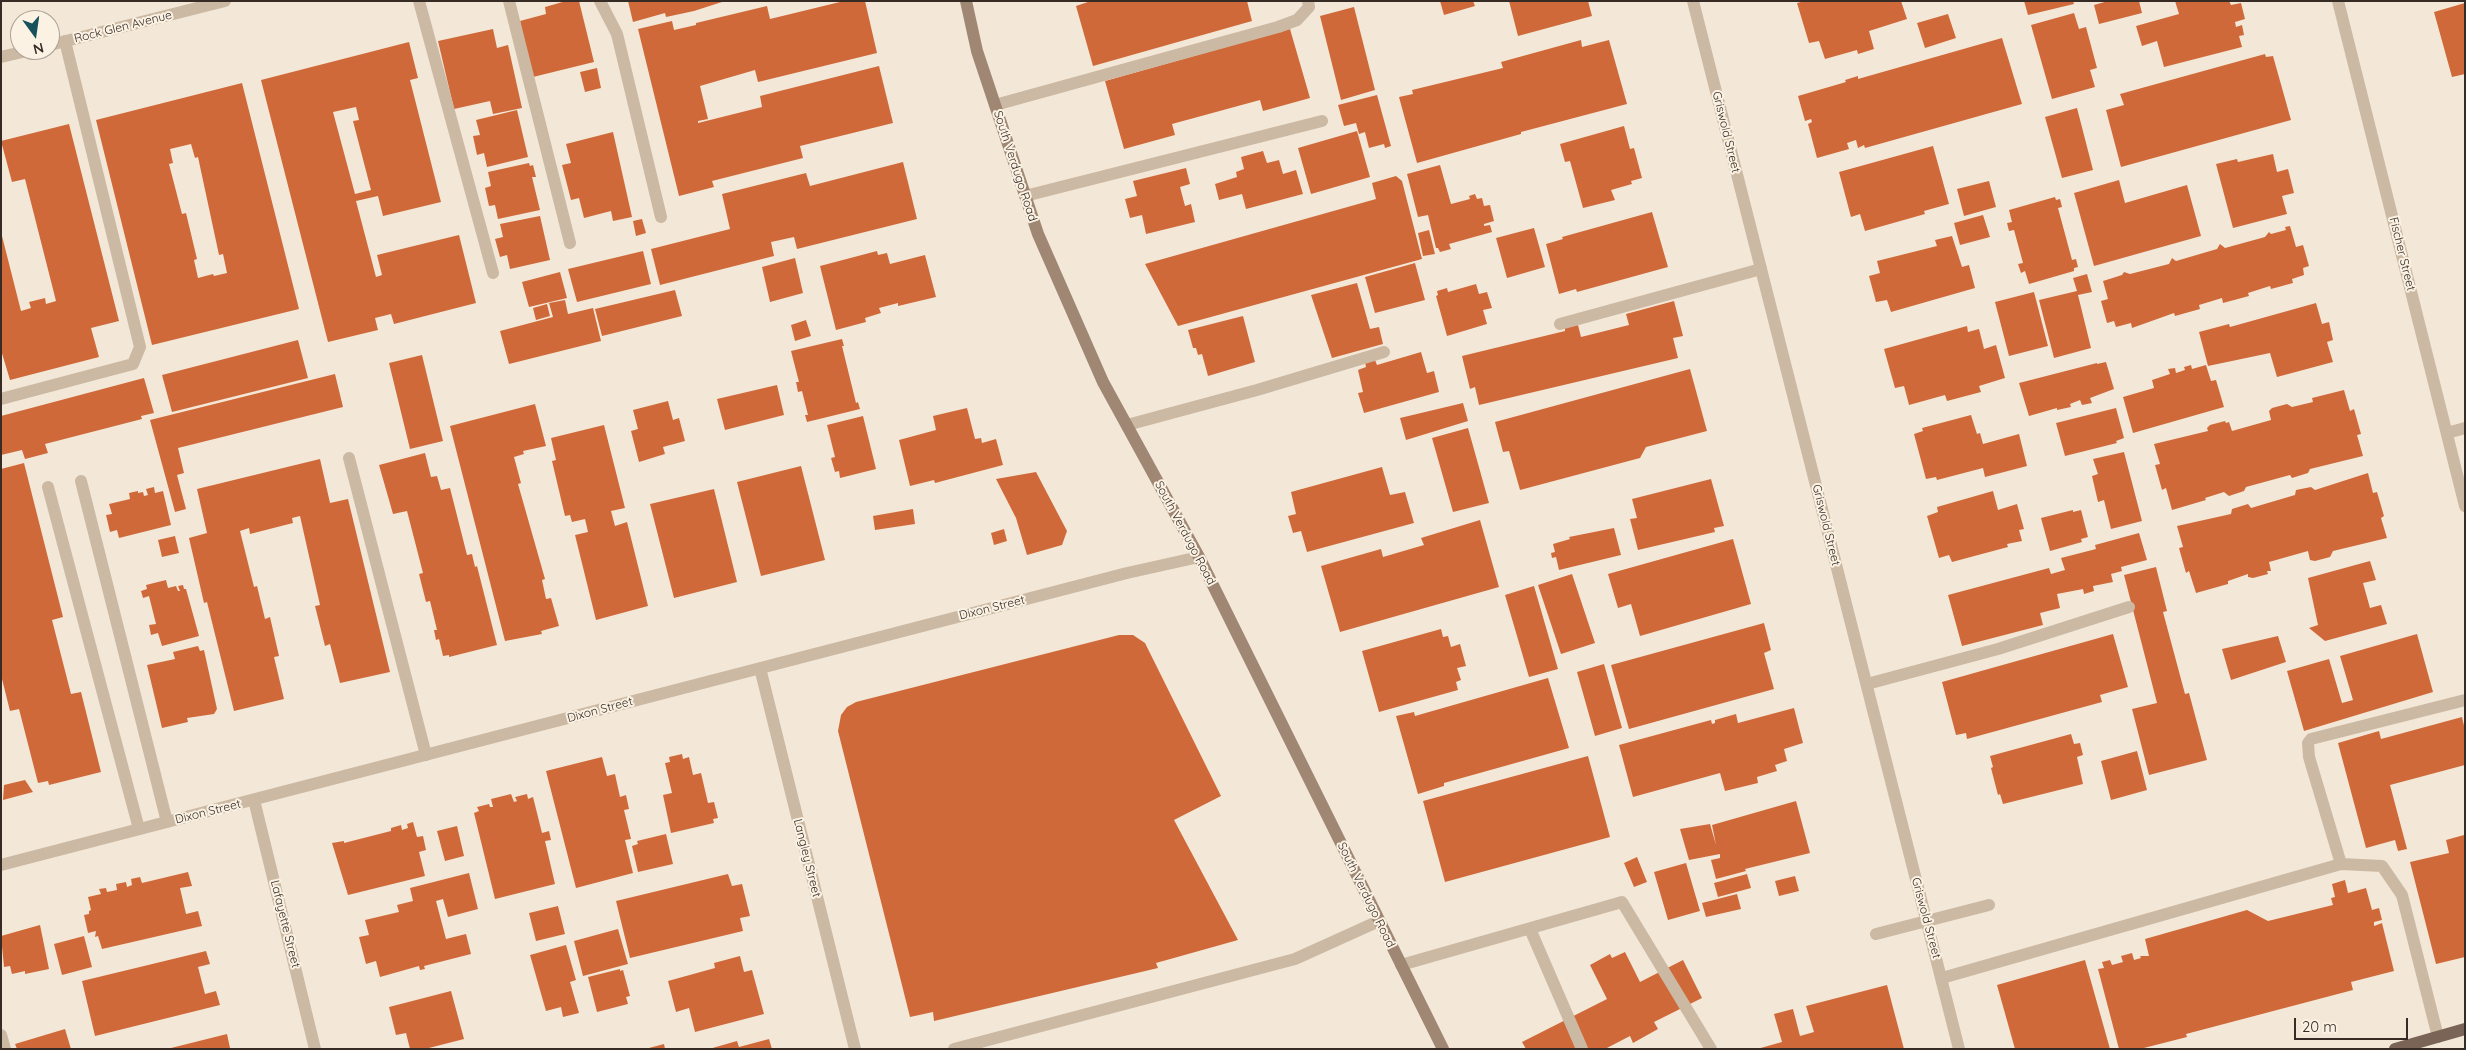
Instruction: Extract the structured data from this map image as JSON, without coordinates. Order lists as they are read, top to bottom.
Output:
{
  "streets": {
    "main road": ["South Verdugo Road"],
    "street": [
      "Rock Glen Avenue",
      "Griswold Street",
      "Fischer Street",
      "Dixon Street",
      "Langley Street",
      "Lafayette Street"
    ]
  },
  "crossings": [
    ["South Verdugo Road", "Dixon Street"],
    ["Dixon Street", "Langley Street"],
    ["Dixon Street", "Lafayette Street"]
  ],
  "scale_bar": "20 m",
  "north": "bottom"
}
